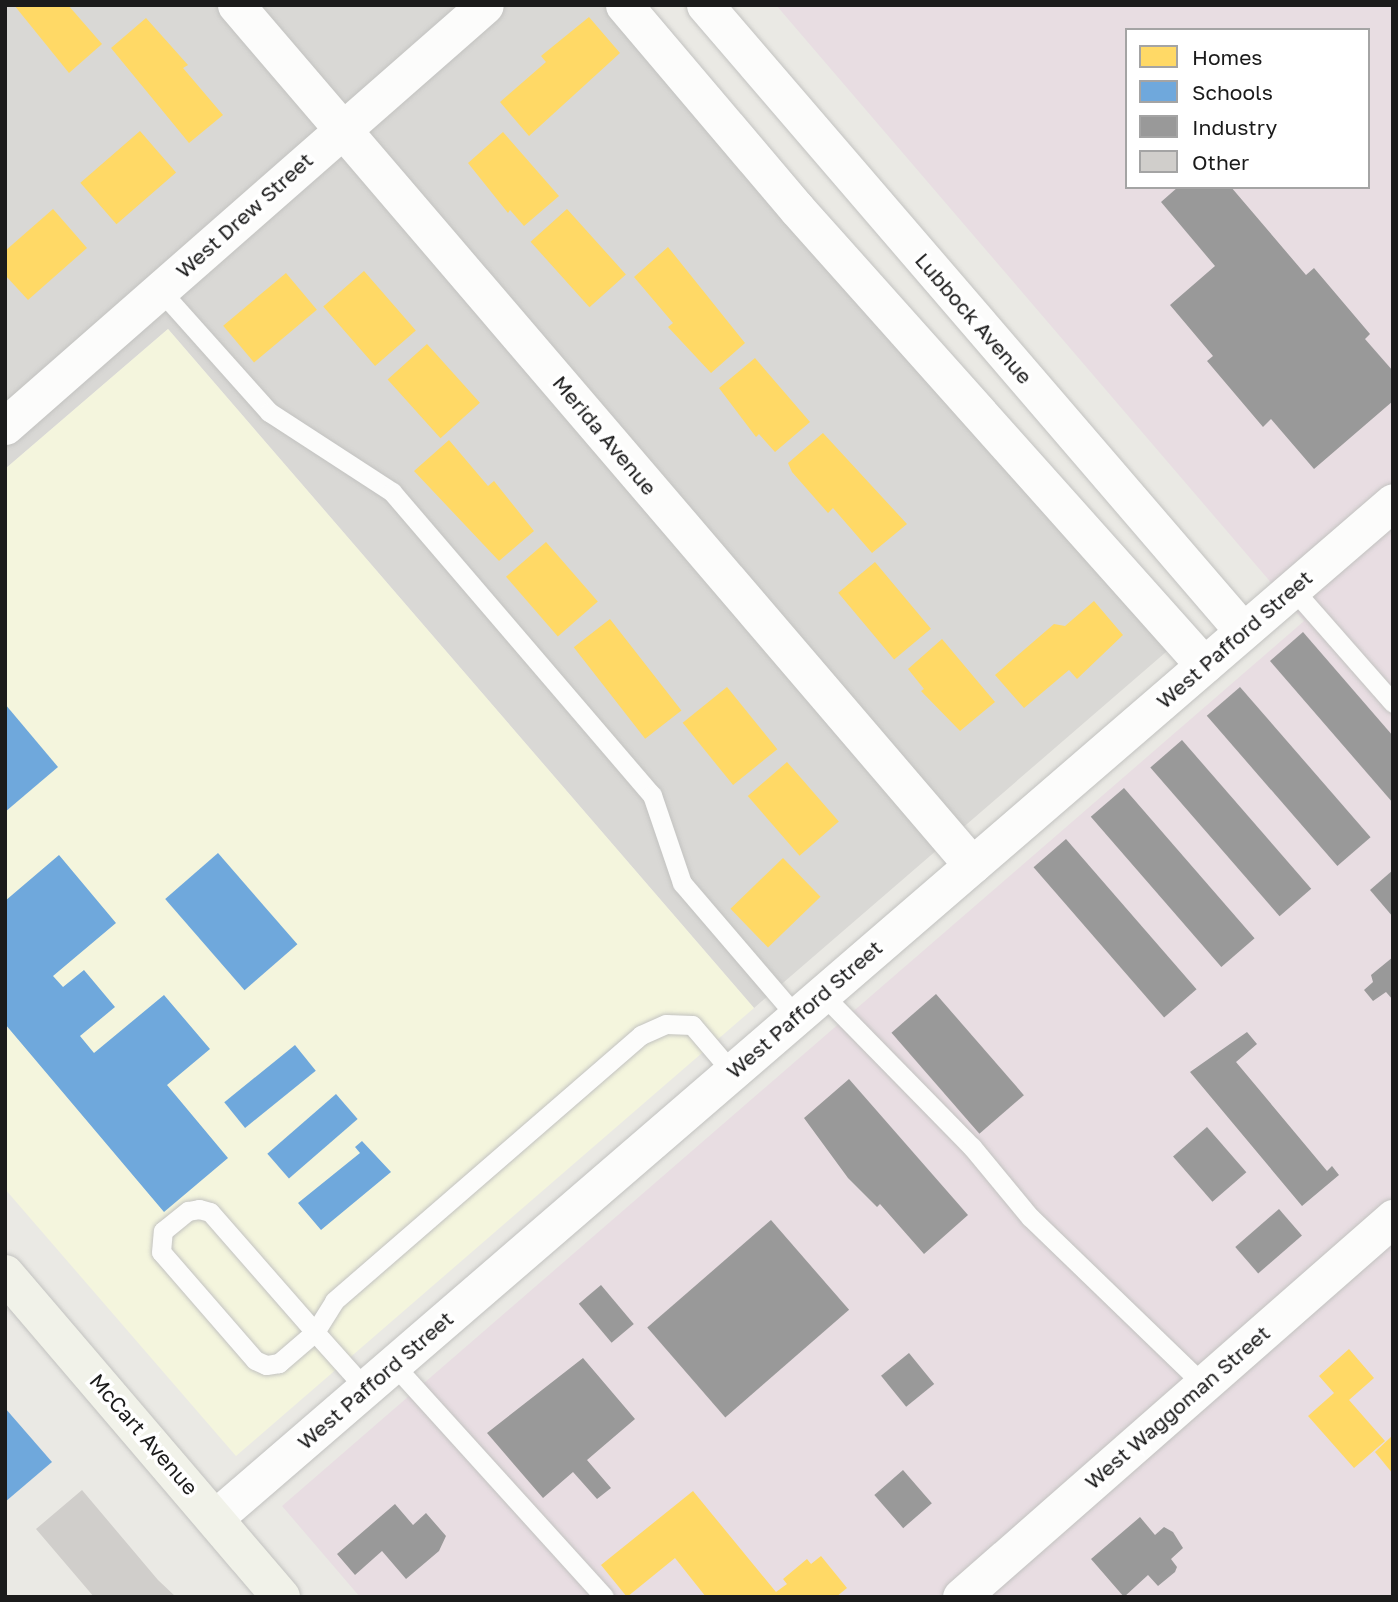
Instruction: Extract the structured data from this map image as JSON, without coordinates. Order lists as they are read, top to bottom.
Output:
{
  "streets": {
    "main road": ["McCart Avenue"],
    "street": [
      "West Drew Street",
      "Lubbock Avenue",
      "Merida Avenue",
      "West Pafford Street",
      "West Waggoman Street"
    ]
  },
  "crossings": [
    ["West Drew Street", "Merida Avenue"],
    ["Lubbock Avenue", "West Pafford Street"],
    ["Merida Avenue", "West Pafford Street"],
    ["West Pafford Street", "McCart Avenue"]
  ],
  "legend": [
    "Homes",
    "Schools",
    "Industry",
    "Other"
  ]
}
